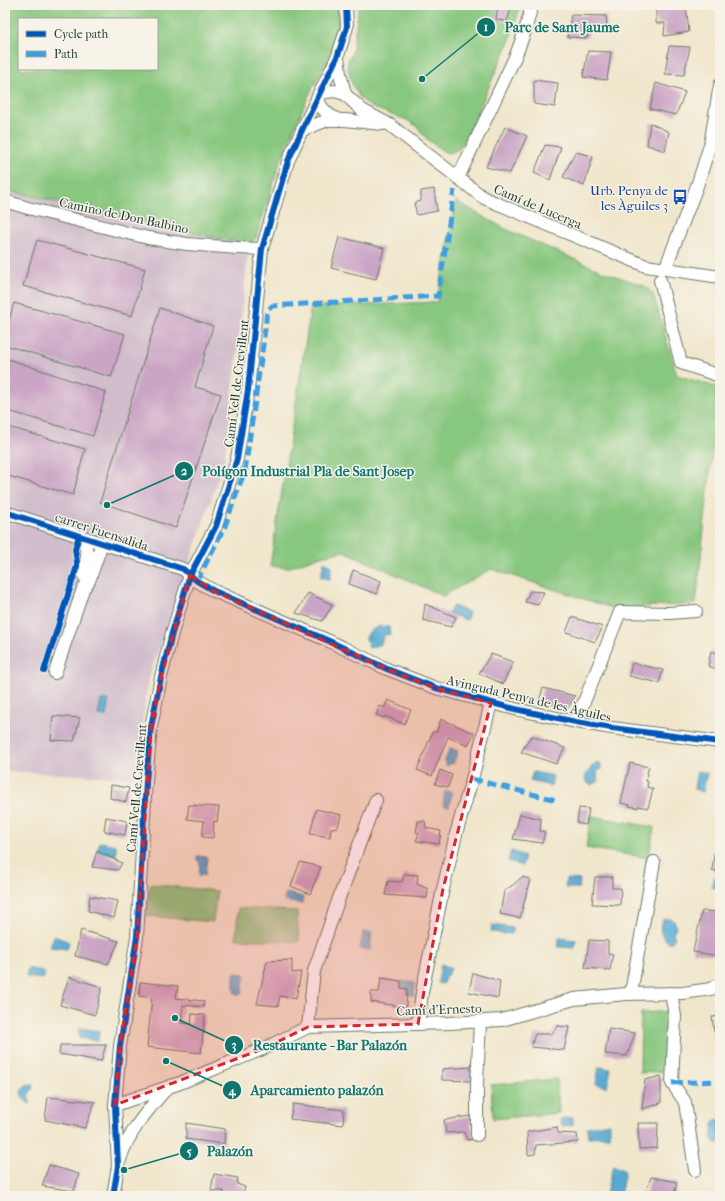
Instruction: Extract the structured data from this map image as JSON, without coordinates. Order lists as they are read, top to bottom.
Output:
{
  "streets": {
    "street": [
      "Camí de Lucerga",
      "Camino de Don Balbino",
      "Camí Vell de Crevillent",
      "carrer Fuensalida",
      "Avinguda Penya de les Àguiles",
      "Camí d'Ernesto"
    ]
  },
  "crossings": [
    ["Camino de Don Balbino", "Camí Vell de Crevillent"],
    ["Camí Vell de Crevillent", "carrer Fuensalida"],
    ["Camí Vell de Crevillent", "Avinguda Penya de les Àguiles"],
    ["Camí Vell de Crevillent", "Camí d'Ernesto"],
    ["carrer Fuensalida", "Avinguda Penya de les Àguiles"]
  ],
  "places": {
    "other": [
      "Parc de Sant Jaume",
      "Polígon Industrial Pla de Sant Josep",
      "Restaurante - Bar Palazón",
      "Aparcamiento palazón",
      "Palazón"
    ],
    "bus stop": ["Urb. Penya de les Àguiles 3"]
  },
  "legend": ["Cycle path", "Path"]
}
